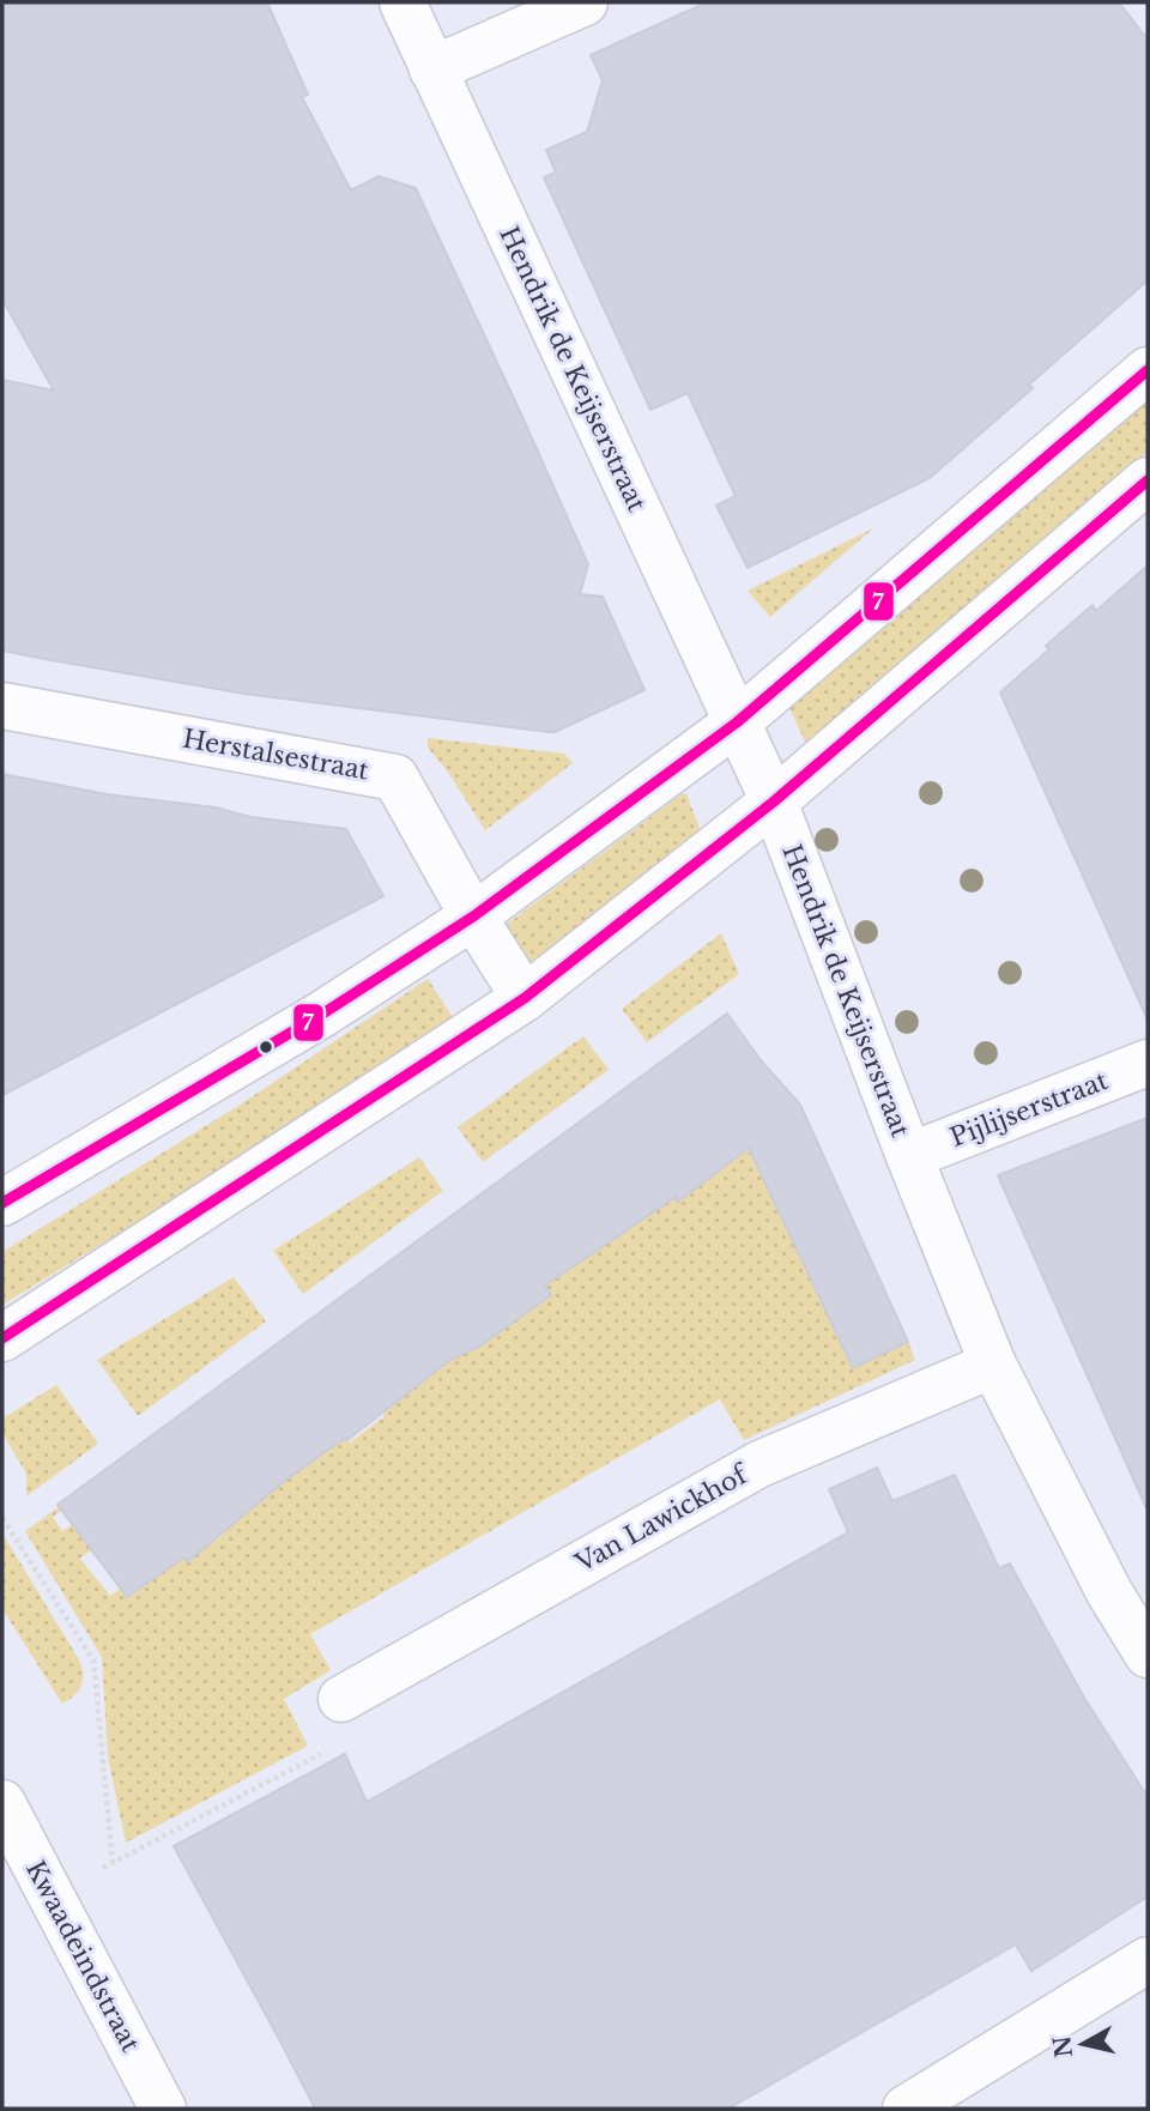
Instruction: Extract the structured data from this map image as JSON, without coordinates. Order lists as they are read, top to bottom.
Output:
{
  "streets": {
    "street": [
      "Hendrik de Keijserstraat",
      "Herstalsestraat",
      "Pijlijserstraat",
      "Van Lawickhof",
      "Kwaadeindstraat"
    ]
  },
  "crossings": [
    ["Hendrik de Keijserstraat", "Pijlijserstraat"],
    ["Hendrik de Keijserstraat", "Van Lawickhof"]
  ],
  "lines": ["transit line 7"],
  "north": "left"
}
